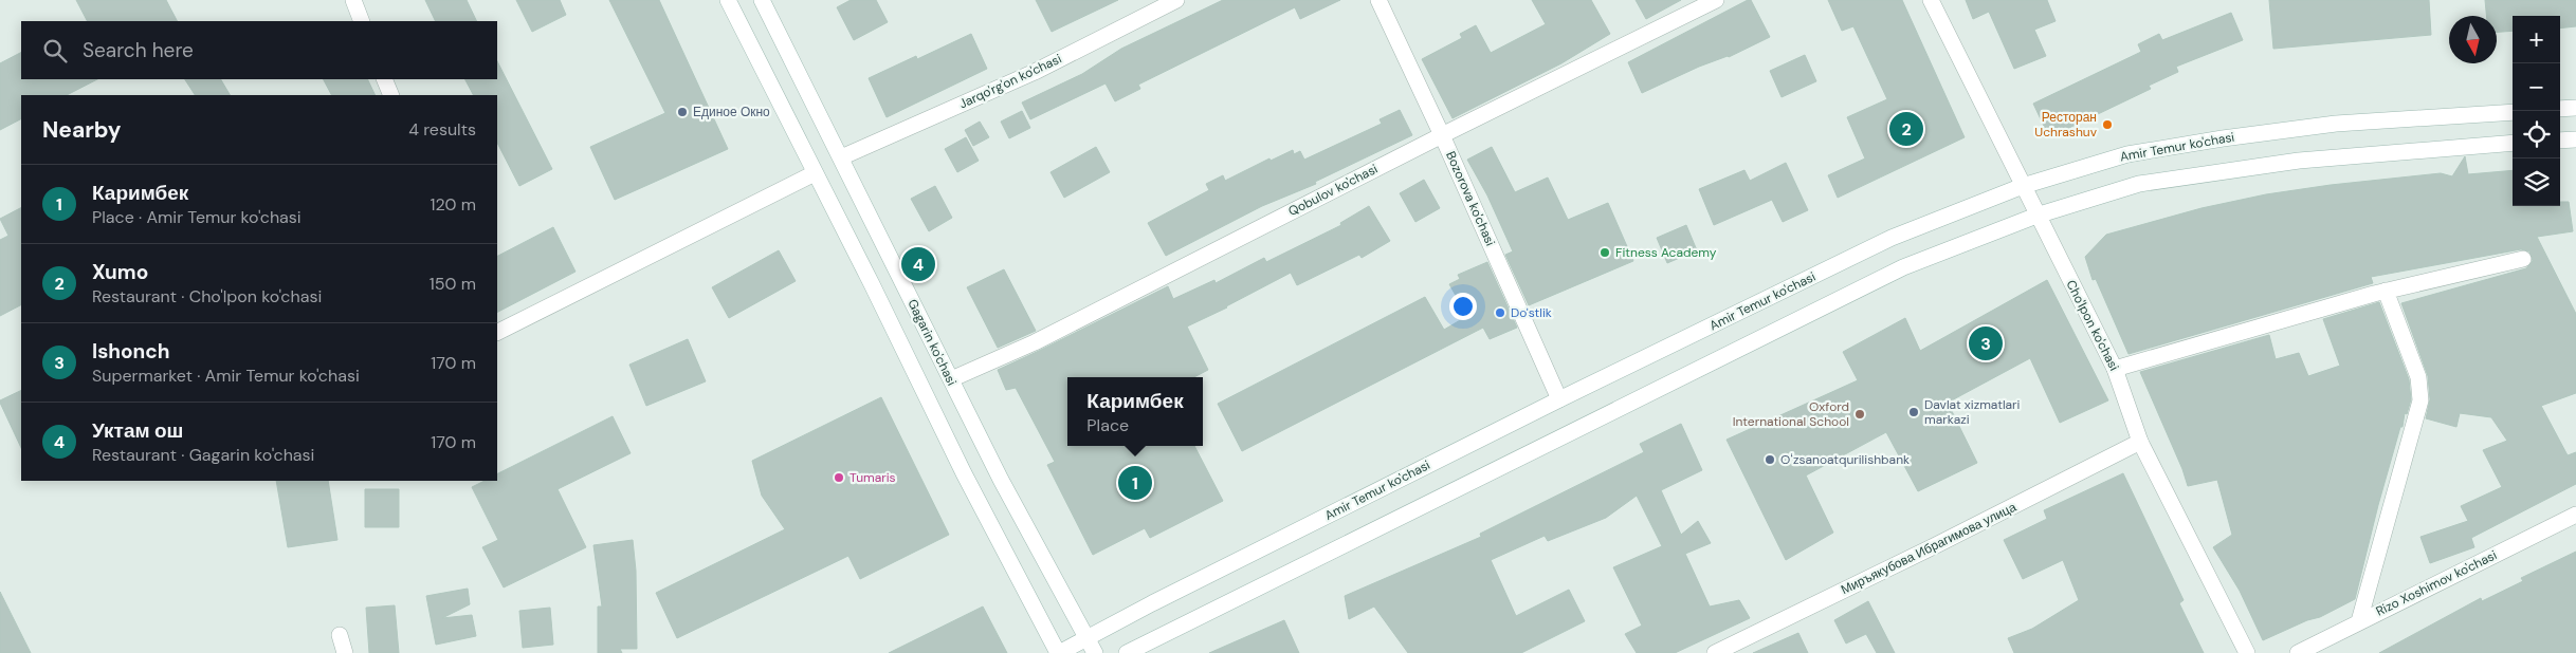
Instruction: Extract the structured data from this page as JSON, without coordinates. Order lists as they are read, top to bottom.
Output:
{
  "streets": {
    "main road": [
      "Jarqo'rg'on ko'chasi",
      "Amir Temur ko'chasi",
      "Qobulov ko'chasi",
      "Bozorova ko'chasi",
      "Cho'lpon ko'chasi",
      "Gagarin ko'chasi",
      "Миръякубова Ибрагимова улица",
      "Rizo Xoshimov ko'chasi"
    ]
  },
  "crossings": [
    ["Jarqo'rg'on ko'chasi", "Gagarin ko'chasi"],
    ["Amir Temur ko'chasi", "Bozorova ko'chasi"],
    ["Amir Temur ko'chasi", "Cho'lpon ko'chasi"],
    ["Amir Temur ko'chasi", "Gagarin ko'chasi"],
    ["Qobulov ko'chasi", "Bozorova ko'chasi"],
    ["Qobulov ko'chasi", "Gagarin ko'chasi"],
    ["Cho'lpon ko'chasi", "Миръякубова Ибрагимова улица"]
  ],
  "places": [
    "Единое Окно",
    "Ресторан Uchrashuv",
    "Fitness Academy",
    "Do'stlik",
    "Davlat xizmatlari markazi",
    "Oxford International School",
    "Oʻzsanoatqurilishbank",
    "Tumaris"
  ],
  "north": "bottom",
  "page": {
    "map_buttons": ["+", "−"],
    "search": "Search here",
    "heading": ["Nearby", "4 results"],
    "pins": [
      "2",
      "4",
      "3",
      "1"
    ],
    "list": [
      {
        "mark": "1",
        "name": "Каримбек",
        "note": "Place · Amir Temur ko'chasi",
        "value": "120 m"
      },
      {
        "mark": "2",
        "name": "Xumo",
        "note": "Restaurant · Cho'lpon ko'chasi",
        "value": "150 m"
      },
      {
        "mark": "3",
        "name": "Ishonch",
        "note": "Supermarket · Amir Temur ko'chasi",
        "value": "170 m"
      },
      {
        "mark": "4",
        "name": "Уктам ош",
        "note": "Restaurant · Gagarin ko'chasi",
        "value": "170 m"
      }
    ],
    "popup": ["Каримбек", "Place"]
  }
}
